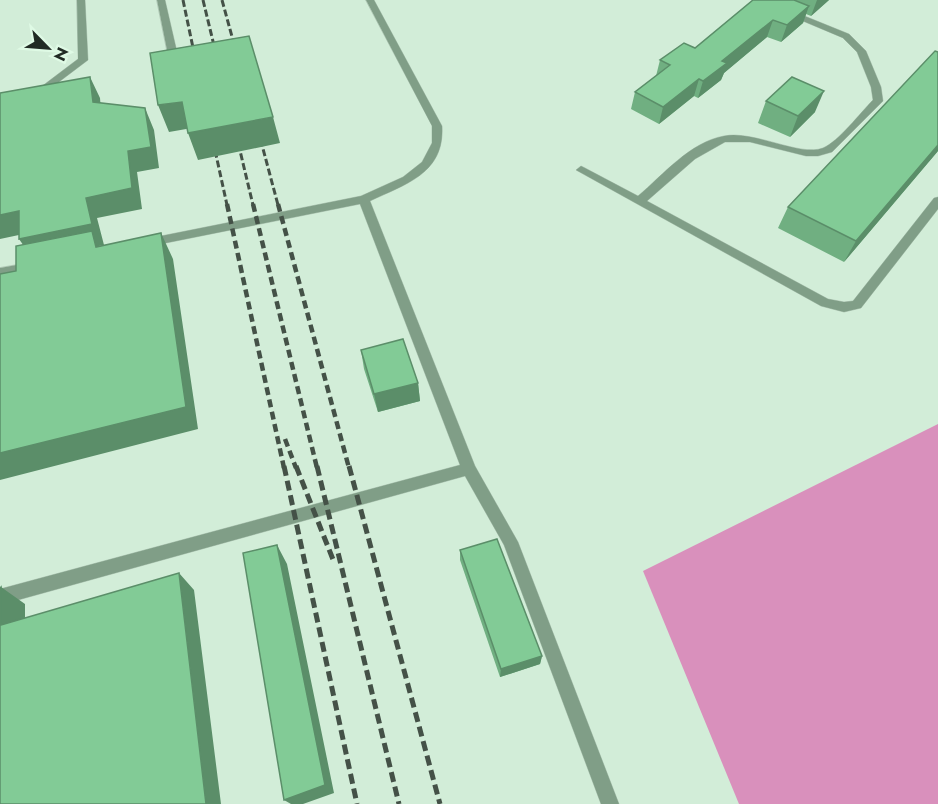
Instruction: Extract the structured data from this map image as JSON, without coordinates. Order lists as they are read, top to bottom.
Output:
{
  "north": "bottom right"
}
